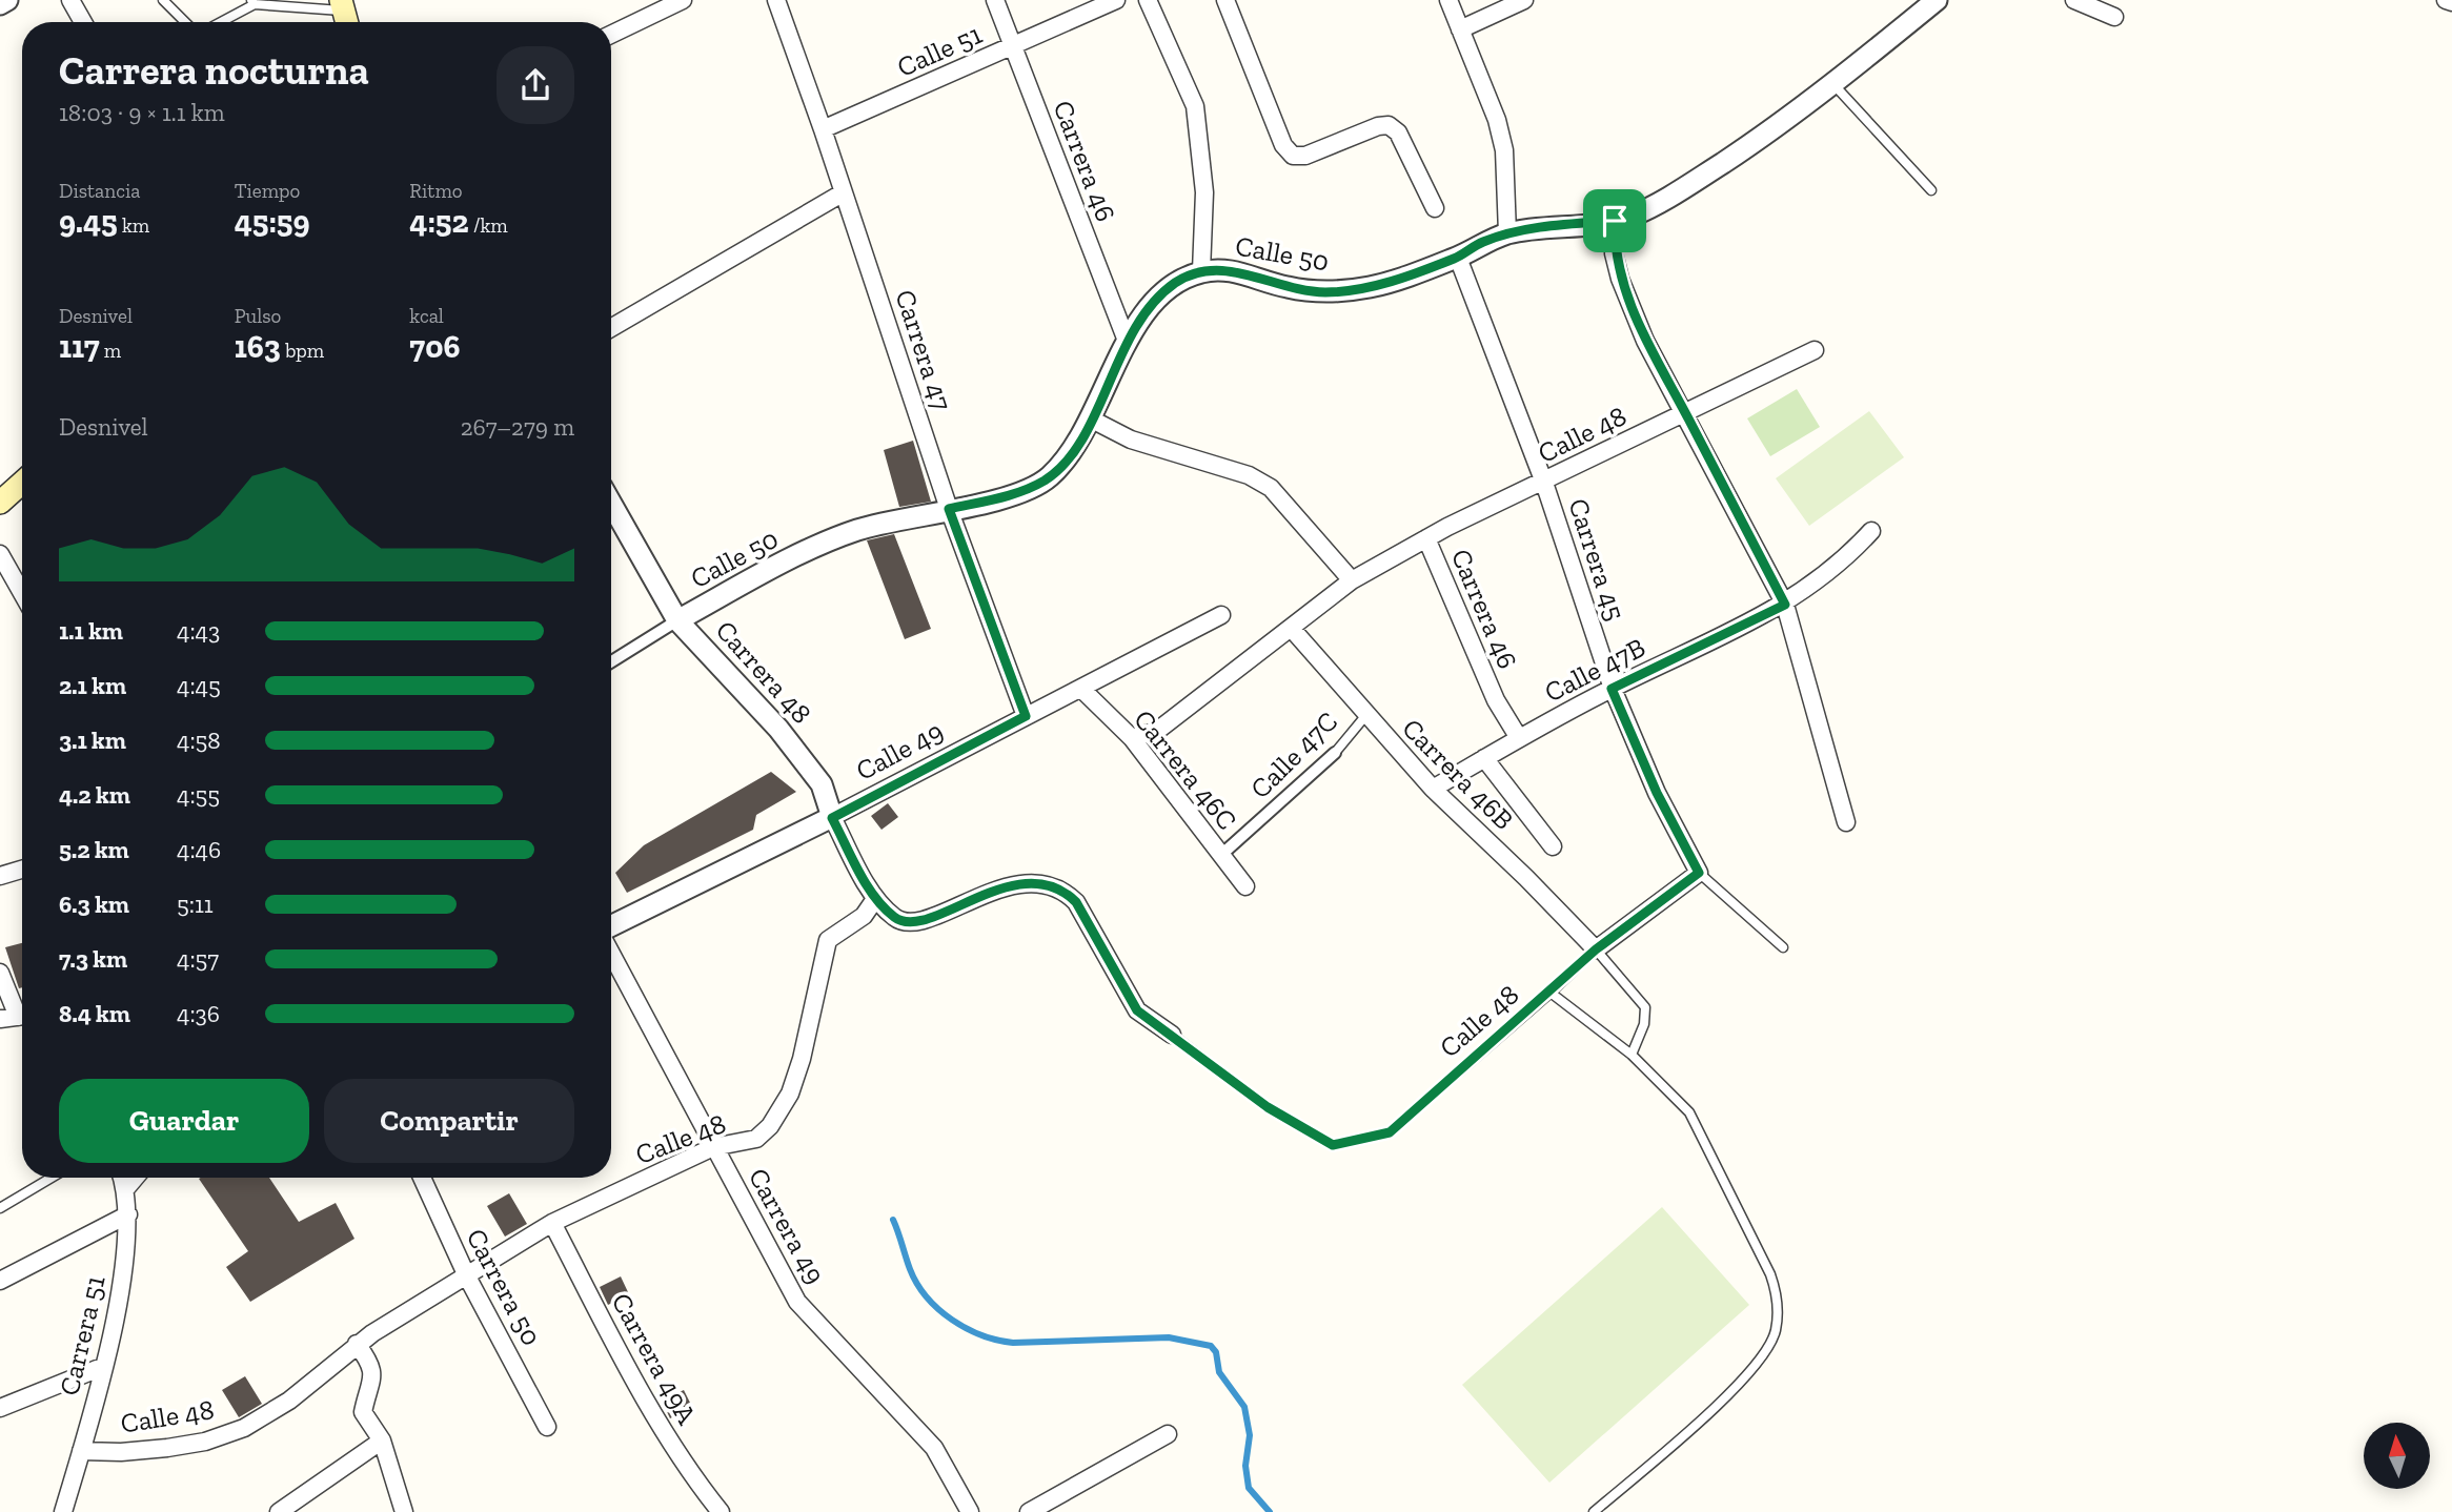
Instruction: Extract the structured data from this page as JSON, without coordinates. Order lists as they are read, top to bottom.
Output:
{
  "streets": {
    "street": [
      "Calle 51",
      "Carrera 46",
      "Calle 50",
      "Carrera 47",
      "Calle 48",
      "Carrera 45",
      "Calle 47B",
      "Carrera 48",
      "Calle 49",
      "Calle 47C",
      "Carrera 46C",
      "Carrera 46B",
      "Carrera 49",
      "Carrera 50",
      "Carrera 51",
      "Carrera 49A"
    ]
  },
  "crossings": [
    ["Calle 51", "Carrera 46"],
    ["Calle 51", "Carrera 47"],
    ["Carrera 46", "Calle 50"],
    ["Carrera 46", "Calle 48"],
    ["Carrera 46", "Calle 47B"],
    ["Calle 50", "Carrera 47"],
    ["Calle 50", "Carrera 45"],
    ["Calle 50", "Carrera 48"],
    ["Carrera 47", "Calle 49"],
    ["Calle 48", "Carrera 45"],
    ["Calle 48", "Carrera 48"],
    ["Calle 48", "Carrera 46C"],
    ["Calle 48", "Carrera 46B"],
    ["Calle 48", "Carrera 49"],
    ["Calle 48", "Carrera 50"],
    ["Calle 48", "Carrera 51"],
    ["Calle 48", "Carrera 49A"],
    ["Carrera 45", "Calle 47B"],
    ["Calle 47B", "Carrera 46B"],
    ["Carrera 48", "Calle 49"],
    ["Calle 49", "Carrera 46C"],
    ["Calle 47C", "Carrera 46C"],
    ["Calle 47C", "Carrera 46B"]
  ],
  "north": "top",
  "page": {
    "heading": ["Carrera nocturna", "18:03 · 9 × 1.1 km"],
    "stats": [
      ["Distancia", "9.45 km"],
      ["Tiempo", "45:59"],
      ["Ritmo", "4:52 /km"],
      ["Desnivel", "117 m"],
      ["Pulso", "163 bpm"],
      ["kcal", "706"]
    ],
    "chart": ["Desnivel", "267–279 m"],
    "list": [
      {
        "name": "1.1 km",
        "note": "4:43"
      },
      {
        "name": "2.1 km",
        "note": "4:45"
      },
      {
        "name": "3.1 km",
        "note": "4:58"
      },
      {
        "name": "4.2 km",
        "note": "4:55"
      },
      {
        "name": "5.2 km",
        "note": "4:46"
      },
      {
        "name": "6.3 km",
        "note": "5:11"
      },
      {
        "name": "7.3 km",
        "note": "4:57"
      },
      {
        "name": "8.4 km",
        "note": "4:36"
      }
    ],
    "buttons": ["Guardar", "Compartir"]
  }
}
